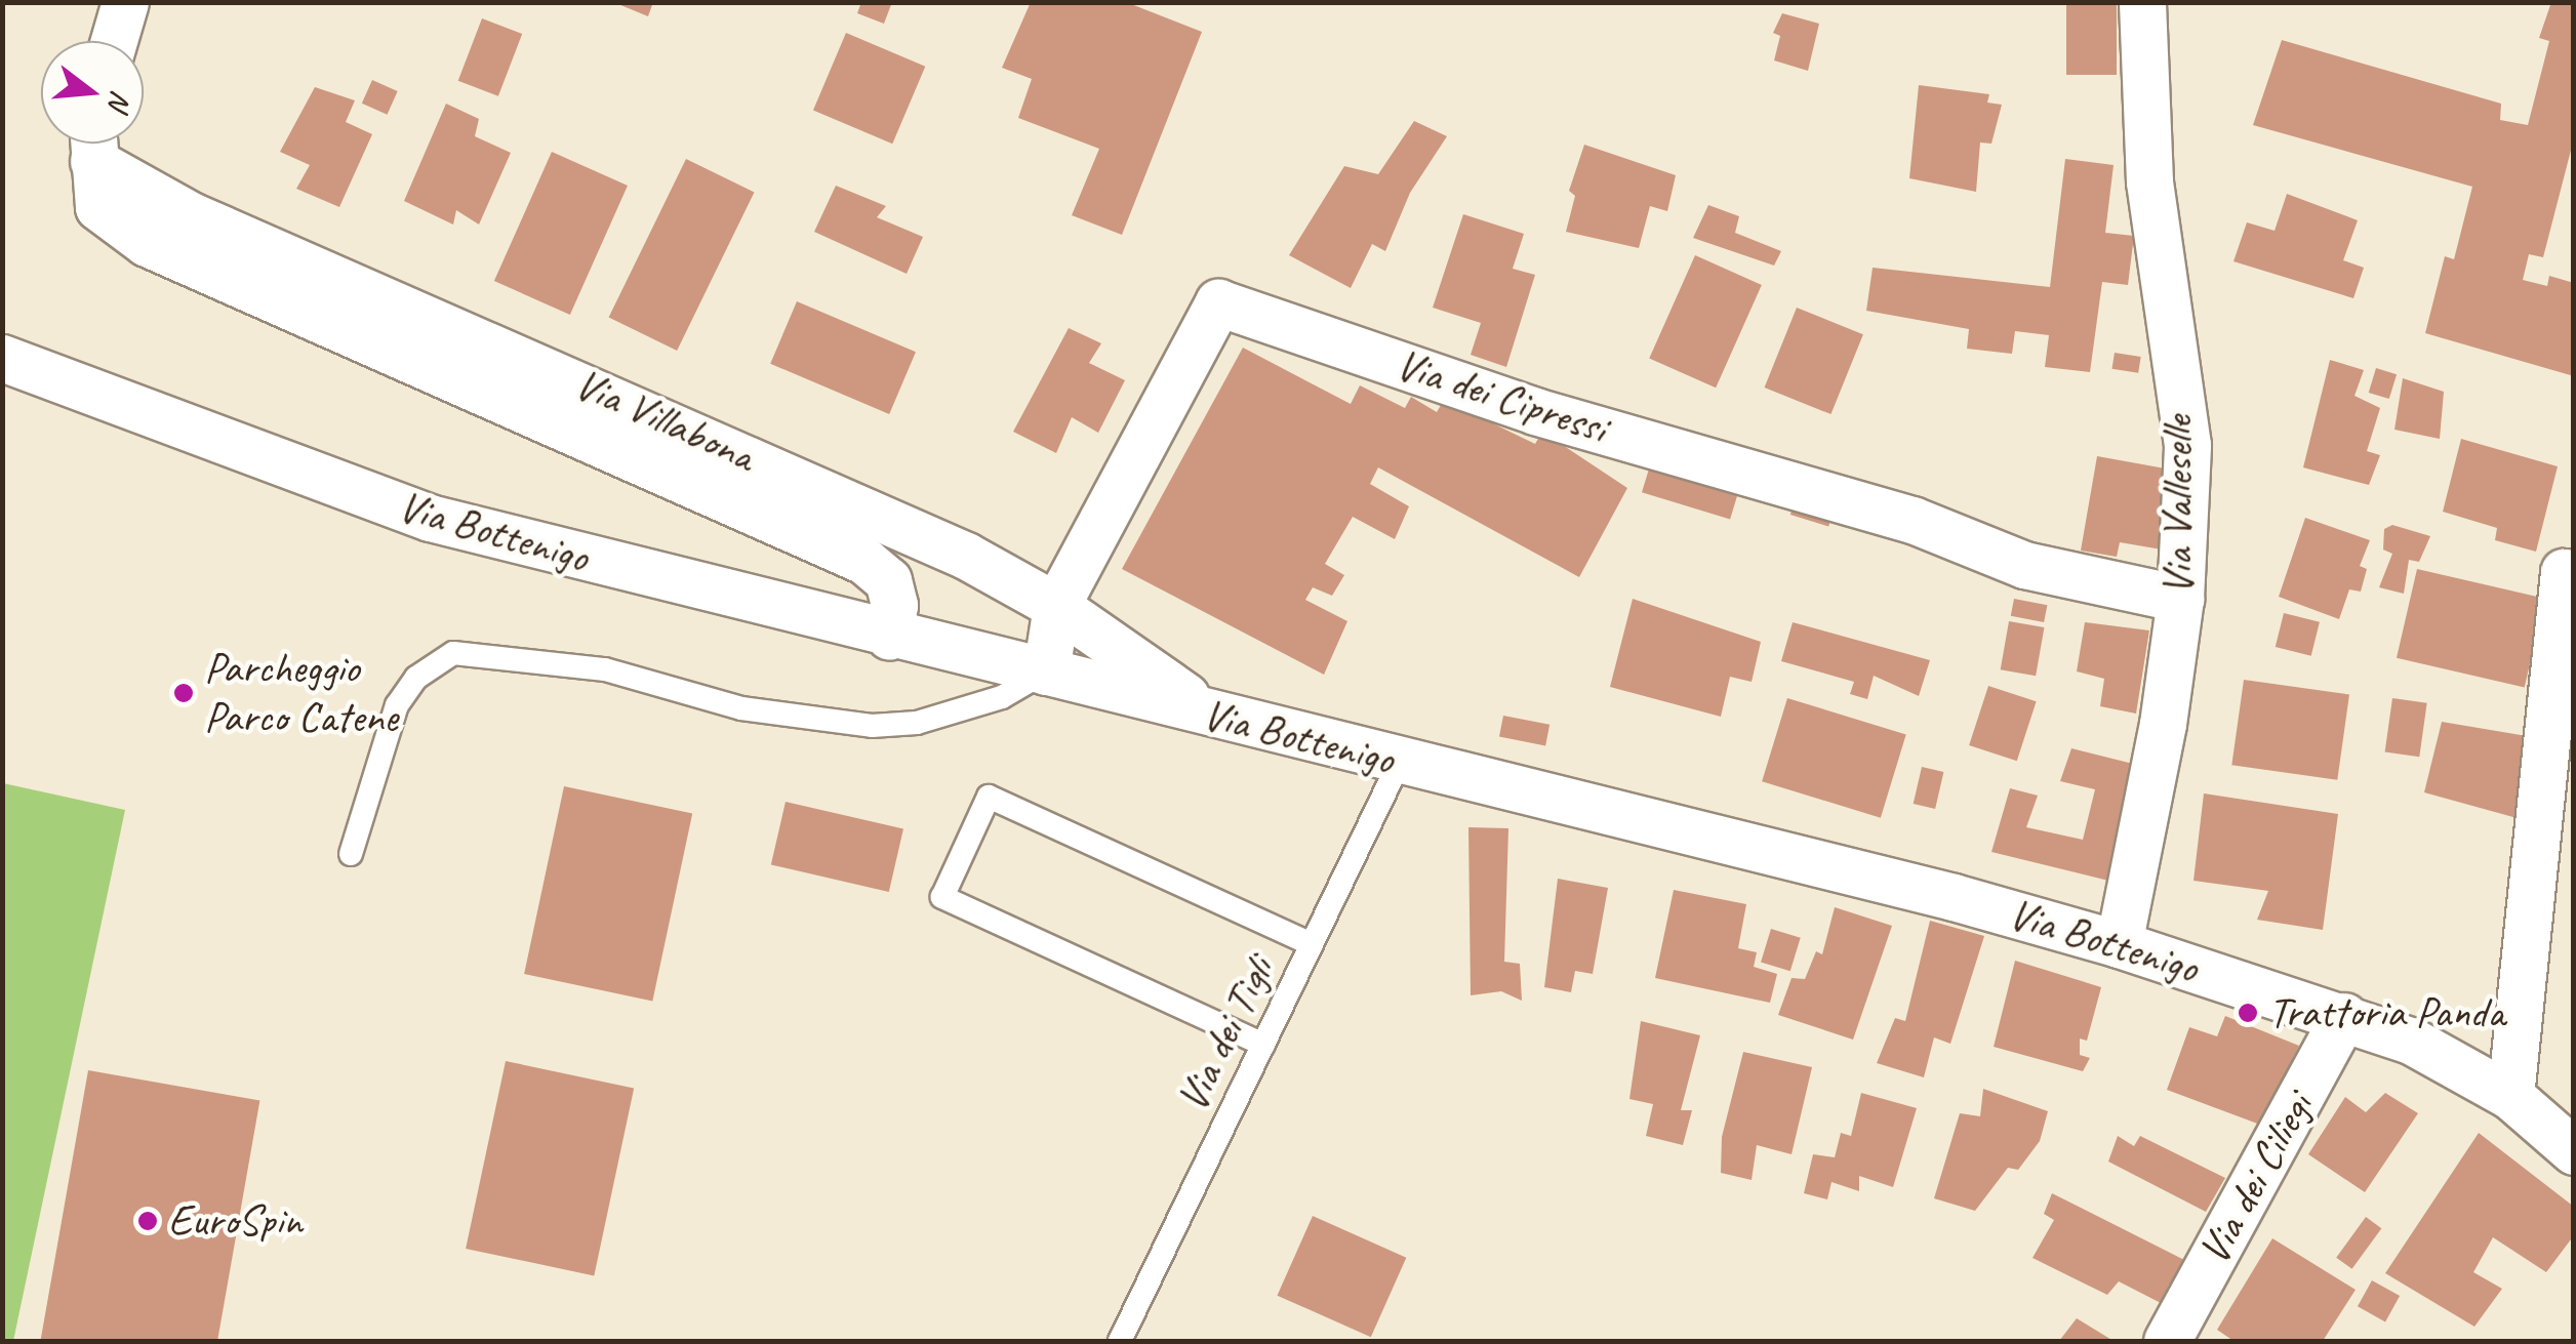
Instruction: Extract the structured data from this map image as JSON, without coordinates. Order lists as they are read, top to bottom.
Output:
{
  "streets": {
    "street": [
      "Via dei Cipressi",
      "Via Villabona",
      "Via Valleselle",
      "Via Bottenigo",
      "Via dei Ciliegi"
    ],
    "lane": ["Via dei Tigli"]
  },
  "crossings": [
    ["Via dei Cipressi", "Via Villabona"],
    ["Via dei Cipressi", "Via Valleselle"],
    ["Via dei Cipressi", "Via Bottenigo"],
    ["Via Villabona", "Via Bottenigo"],
    ["Via Valleselle", "Via Bottenigo"],
    ["Via Bottenigo", "Via dei Tigli"],
    ["Via Bottenigo", "Via dei Ciliegi"]
  ],
  "places": ["Parcheggio Parco Catene", "Trattoria Panda", "EuroSpin"],
  "north": "right"
}
